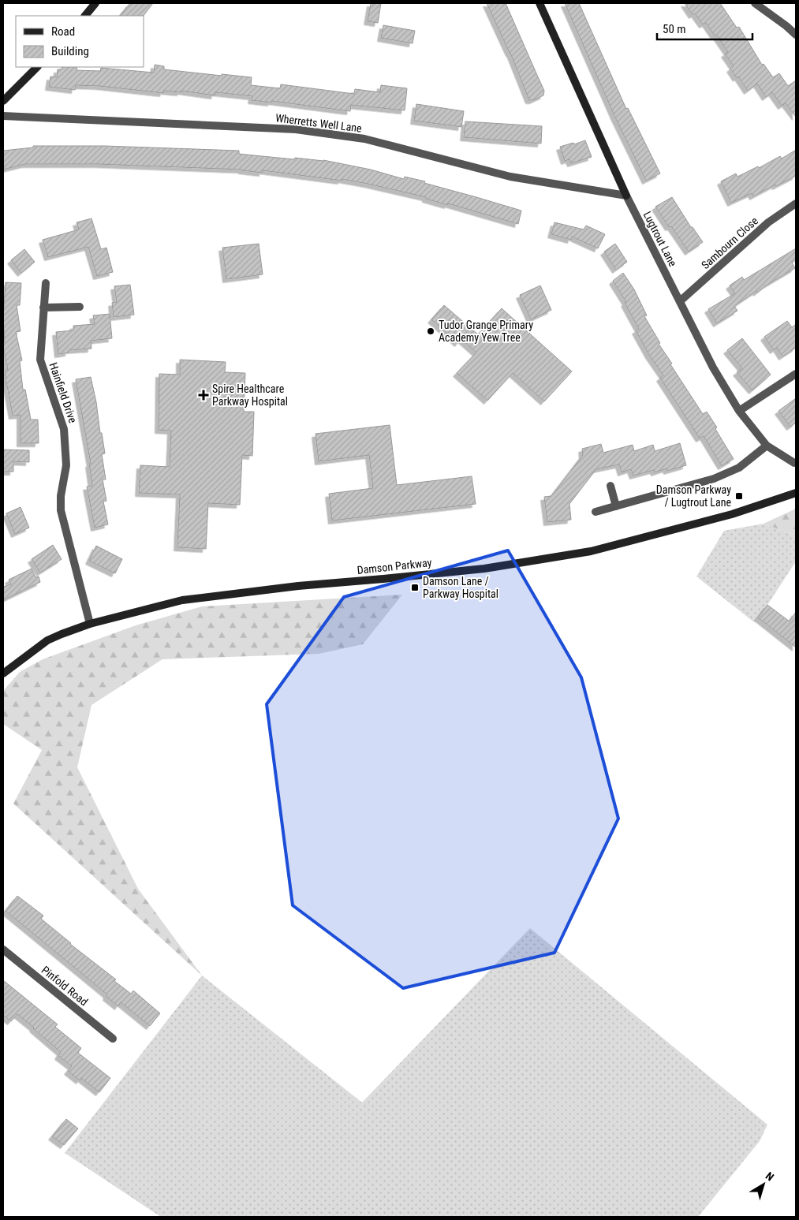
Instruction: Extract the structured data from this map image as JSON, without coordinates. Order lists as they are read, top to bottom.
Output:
{
  "streets": {
    "street": [
      "Wherretts Well Lane",
      "Lugtrout Lane",
      "Sambourn Close",
      "Hainfield Drive",
      "Damson Parkway",
      "Pinfold Road"
    ]
  },
  "crossings": [
    ["Wherretts Well Lane", "Lugtrout Lane"],
    ["Lugtrout Lane", "Sambourn Close"],
    ["Hainfield Drive", "Damson Parkway"]
  ],
  "places": {
    "other": ["Tudor Grange Primary Academy Yew Tree"],
    "health": ["Spire Healthcare Parkway Hospital"],
    "transit": ["Damson Parkway / Lugtrout Lane", "Damson Lane / Parkway Hospital"]
  },
  "legend": ["Road", "Building"],
  "scale_bar": "50 m",
  "north": "top right"
}
